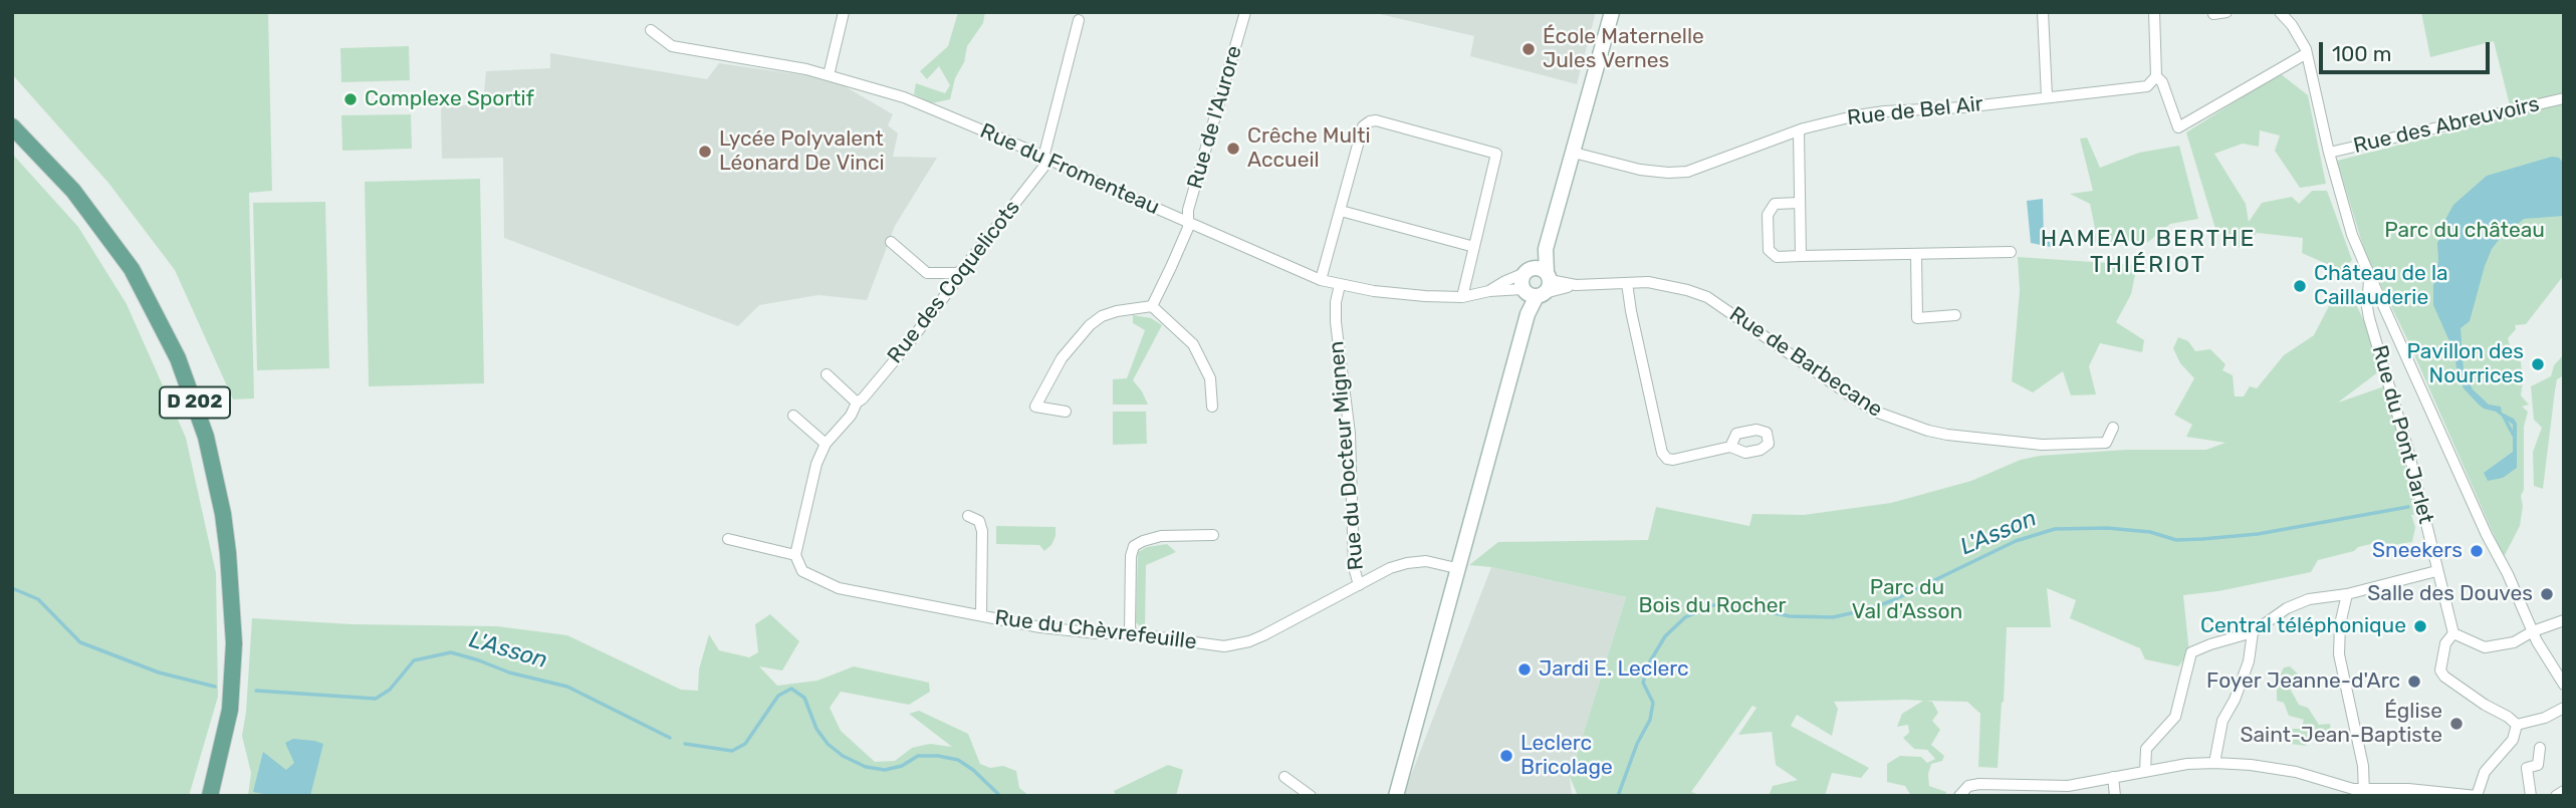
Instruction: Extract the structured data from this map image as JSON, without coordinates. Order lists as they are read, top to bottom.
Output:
{
  "streets": {
    "main road": ["D 202"],
    "street": [
      "Rue de Bel Air",
      "Rue de l'Aurore",
      "Rue des Abreuvoirs",
      "Rue du Fromenteau",
      "Rue des Coquelicots",
      "Rue de Barbecane",
      "Rue du Pont Jarlet",
      "Rue du Docteur Mignen",
      "Rue du Chèvrefeuille"
    ]
  },
  "crossings": [
    ["Rue de l'Aurore", "Rue du Fromenteau"],
    ["Rue du Fromenteau", "Rue des Coquelicots"],
    ["Rue du Fromenteau", "Rue de Barbecane"],
    ["Rue du Fromenteau", "Rue du Docteur Mignen"],
    ["Rue des Coquelicots", "Rue du Chèvrefeuille"],
    ["Rue du Docteur Mignen", "Rue du Chèvrefeuille"]
  ],
  "districts": ["HAMEAU BERTHE THIÉRIOT"],
  "water": ["L'Asson"],
  "parks": ["Parc du château", "Parc du Val d'Asson", "Bois du Rocher"],
  "places": [
    "École Maternelle Jules Vernes",
    "Complexe Sportif",
    "Crêche Multi Accueil",
    "Lycée Polyvalent Léonard De Vinci",
    "Château de la Caillauderie",
    "Pavillon des Nourrices",
    "Sneekers",
    "Salle des Douves",
    "Central téléphonique",
    "Jardi E. Leclerc",
    "Foyer Jeanne-d'Arc",
    "Église Saint-Jean-Baptiste",
    "Leclerc Bricolage"
  ],
  "scale_bar": "100 m"
}
